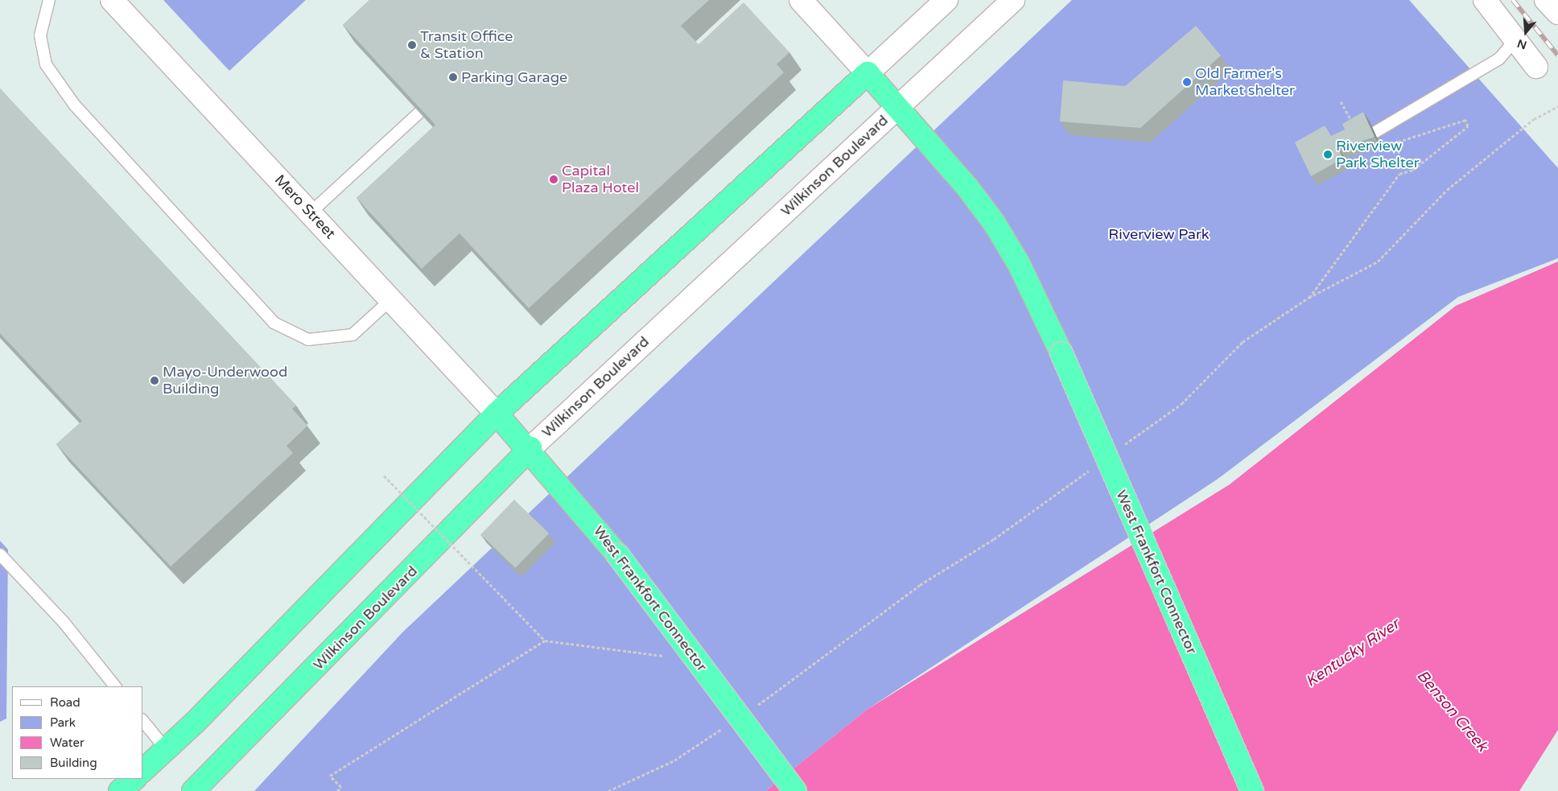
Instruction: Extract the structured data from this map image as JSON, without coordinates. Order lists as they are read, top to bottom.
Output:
{
  "streets": {
    "highway": ["Wilkinson Boulevard", "West Frankfort Connector"],
    "main road": ["Mero Street"]
  },
  "crossings": [
    ["Wilkinson Boulevard", "West Frankfort Connector"],
    ["Mero Street", "West Frankfort Connector"]
  ],
  "water": ["Kentucky River", "Benson Creek"],
  "parks": ["Riverview Park"],
  "places": [
    "Transit Office & Station",
    "Parking Garage",
    "Old Farmer's Market shelter",
    "Riverview Park Shelter",
    "Capital Plaza Hotel",
    "Mayo-Underwood Building"
  ],
  "legend": [
    "Road",
    "Park",
    "Water",
    "Building"
  ],
  "north": "bottom"
}
